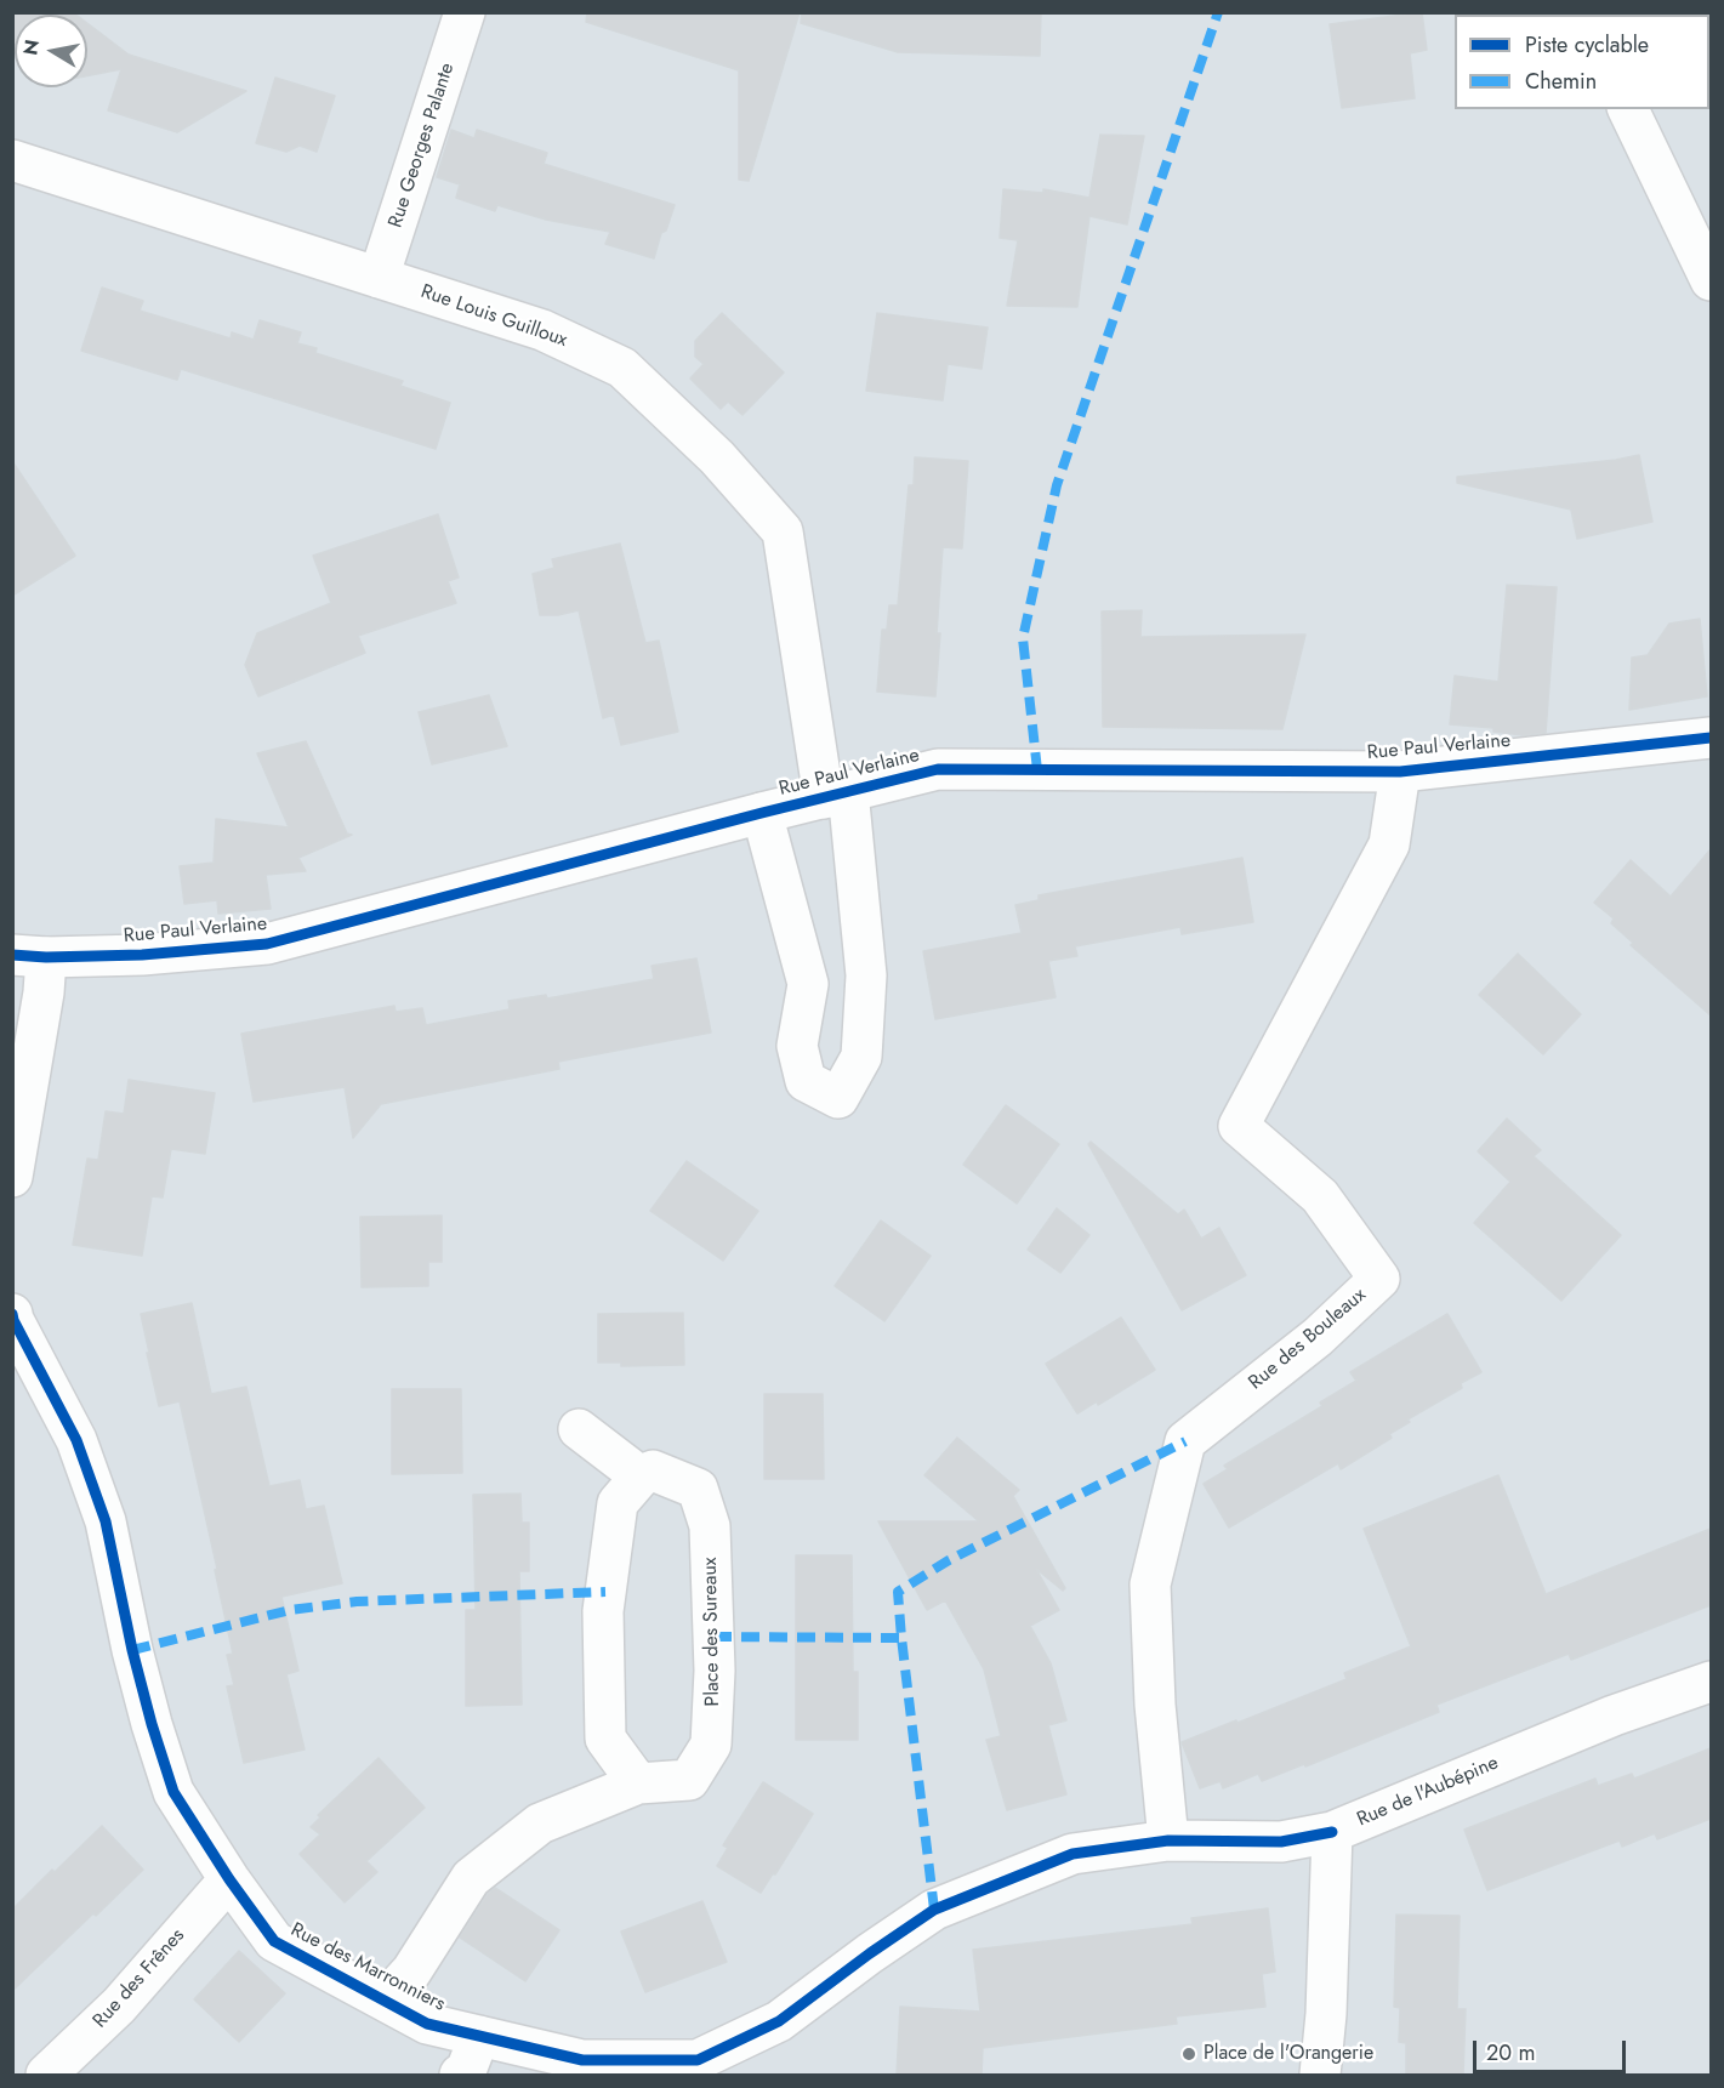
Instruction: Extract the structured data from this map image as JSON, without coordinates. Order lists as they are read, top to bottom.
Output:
{
  "streets": {
    "street": [
      "Rue Georges Palante",
      "Rue Louis Guilloux",
      "Rue Paul Verlaine",
      "Rue des Bouleaux",
      "Place des Sureaux",
      "Rue de l'Aubépine",
      "Rue des Marronniers",
      "Rue des Frênes"
    ]
  },
  "crossings": [
    ["Rue Georges Palante", "Rue Louis Guilloux"],
    ["Rue Louis Guilloux", "Rue Paul Verlaine"],
    ["Rue Paul Verlaine", "Rue des Bouleaux"],
    ["Rue des Bouleaux", "Rue des Marronniers"],
    ["Place des Sureaux", "Rue des Marronniers"],
    ["Rue de l'Aubépine", "Rue des Marronniers"],
    ["Rue des Marronniers", "Rue des Frênes"]
  ],
  "places": ["Place de l'Orangerie"],
  "legend": ["Piste cyclable", "Chemin"],
  "scale_bar": "20 m",
  "north": "left"
}
